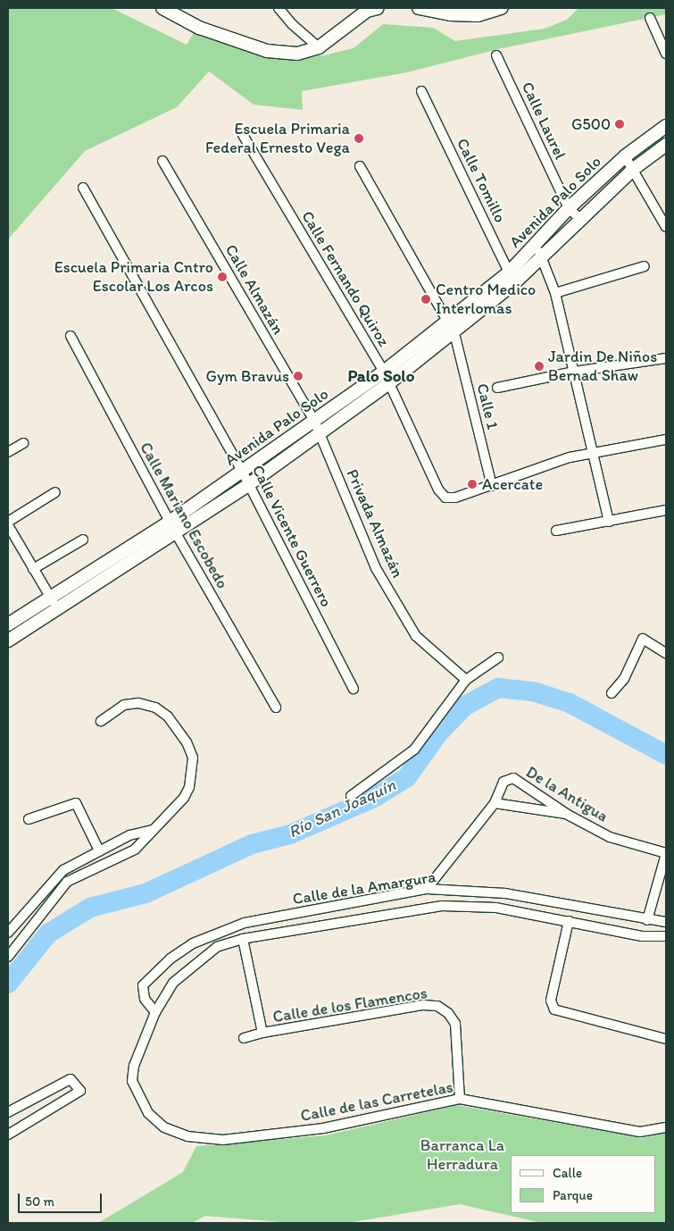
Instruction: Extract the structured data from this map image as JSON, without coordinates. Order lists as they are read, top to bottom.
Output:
{
  "streets": {
    "main road": ["Avenida Palo Solo"],
    "street": [
      "Calle Laurel",
      "Calle Tomillo",
      "Calle Fernando Quiroz",
      "Calle Almazán",
      "Calle 1",
      "Calle Mariano Escobedo",
      "Privada Almazán",
      "Calle Vicente Guerrero",
      "De la Antigua",
      "Calle de la Amargura",
      "Calle de los Flamencos",
      "Calle de las Carretelas"
    ]
  },
  "crossings": [
    ["Calle Laurel", "Avenida Palo Solo"],
    ["Calle Tomillo", "Avenida Palo Solo"],
    ["Avenida Palo Solo", "Calle Fernando Quiroz"],
    ["Avenida Palo Solo", "Calle Almazán"],
    ["Avenida Palo Solo", "Calle 1"],
    ["Avenida Palo Solo", "Calle Mariano Escobedo"],
    ["Avenida Palo Solo", "Privada Almazán"],
    ["Avenida Palo Solo", "Calle Vicente Guerrero"],
    ["Calle Fernando Quiroz", "Calle 1"],
    ["Calle Almazán", "Privada Almazán"],
    ["Calle de la Amargura", "Calle de los Flamencos"],
    ["Calle de la Amargura", "Calle de las Carretelas"],
    ["Calle de los Flamencos", "Calle de las Carretelas"]
  ],
  "districts": ["Palo Solo"],
  "water": ["Río San Joaquín"],
  "parks": ["Barranca La Herradura"],
  "places": [
    "G500",
    "Escuela Primaria Federal Ernesto Vega",
    "Escuela Primaria Cntro Escolar Los Arcos",
    "Centro Medico Interlomas",
    "Jardin De Niños Bernad Shaw",
    "Gym Bravus",
    "Acercate"
  ],
  "legend": ["Calle", "Parque"],
  "scale_bar": "50 m"
}
